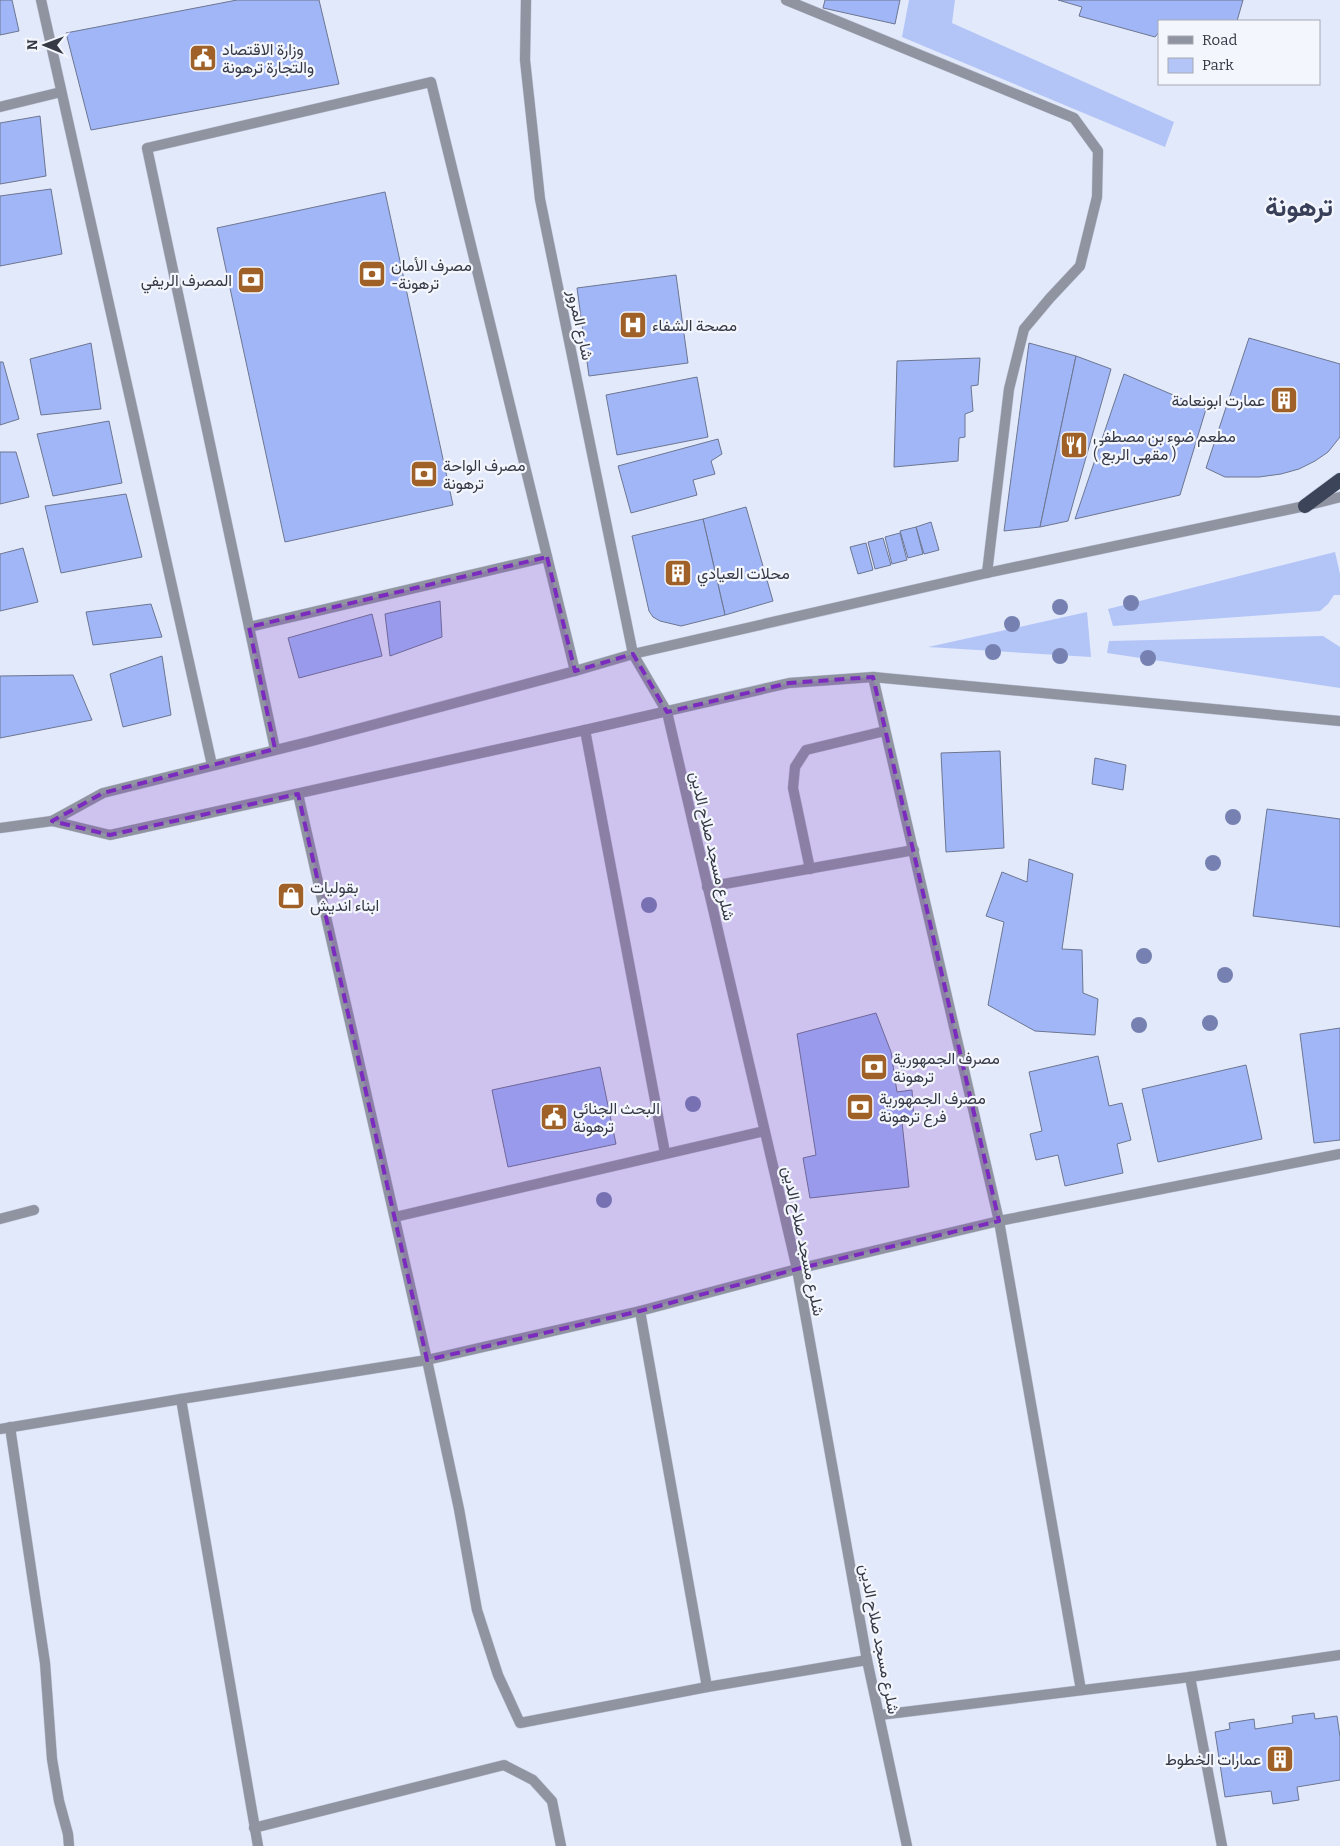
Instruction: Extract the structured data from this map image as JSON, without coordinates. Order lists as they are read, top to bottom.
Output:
{
  "streets": {
    "street": ["شارع المرور", "شلرع مسجد صلاح الدين"]
  },
  "crossings": [
    ["شارع المرور", "شلرع مسجد صلاح الدين"]
  ],
  "districts": ["ترهونة"],
  "places": {
    "public building": ["وزارة الاقتصاد والتجارة ترهونة", "البحث الجنائي ترهونة"],
    "bank": [
      "مصرف الأمان -ترهونة",
      "المصرف الريفي",
      "مصرف الواحة ترهونة",
      "مصرف الجمهورية ترهونة",
      "مصرف الجمهورية فرع ترهونة"
    ],
    "hospital": ["مصحة الشفاء"],
    "building": ["عمارت ابونعامة", "محلات العيادي", "عمارات الخطوط"],
    "restaurant": ["مطعم ضوء بن مصطفى ( مقهى الربع )"],
    "shop": ["بقوليات ابناء انديش"]
  },
  "legend": ["Road", "Park"],
  "north": "left"
}
